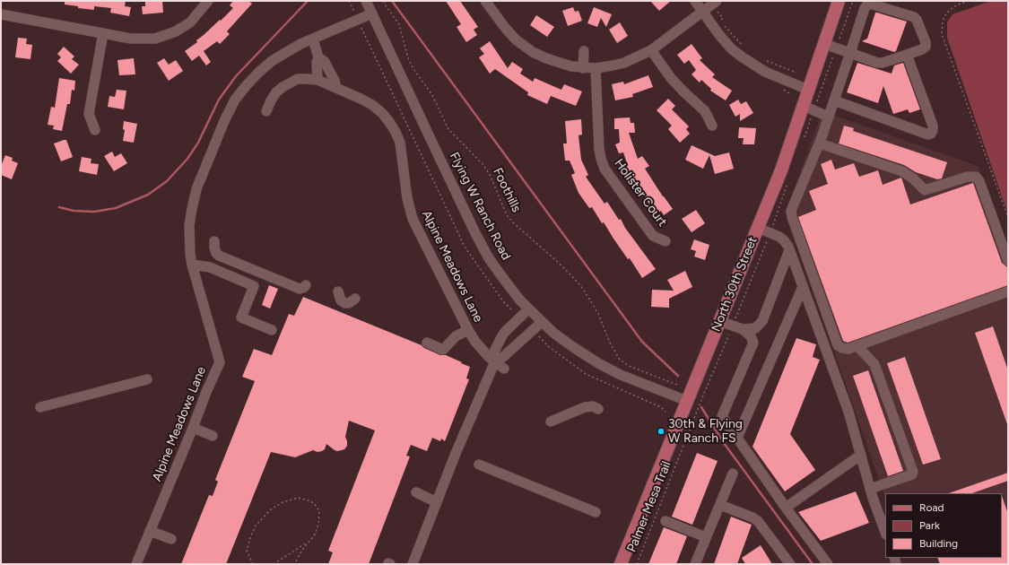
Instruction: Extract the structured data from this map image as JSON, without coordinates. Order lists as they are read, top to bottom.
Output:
{
  "streets": {
    "main road": ["North 30th Street"],
    "street": ["Holister Court", "Flying W Ranch Road", "Alpine Meadows Lane"],
    "path": ["Foothills", "Palmer Mesa Trail"]
  },
  "crossings": [
    ["Flying W Ranch Road", "Alpine Meadows Lane"],
    ["Flying W Ranch Road", "North 30th Street"]
  ],
  "places": ["30th & Flying W Ranch FS"],
  "legend": ["Road", "Park", "Building"]
}
